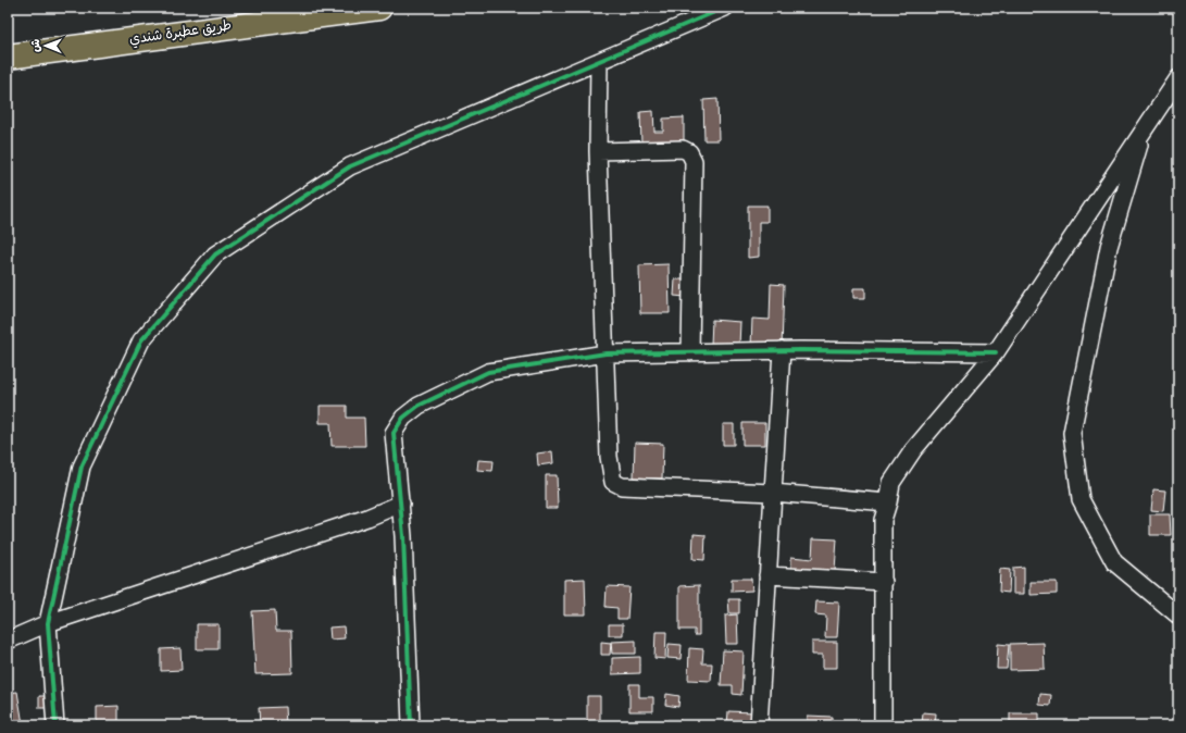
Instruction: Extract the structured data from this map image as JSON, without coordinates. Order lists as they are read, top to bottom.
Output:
{
  "streets": {
    "highway": ["طريق عطبرة شندي"]
  },
  "north": "left"
}
